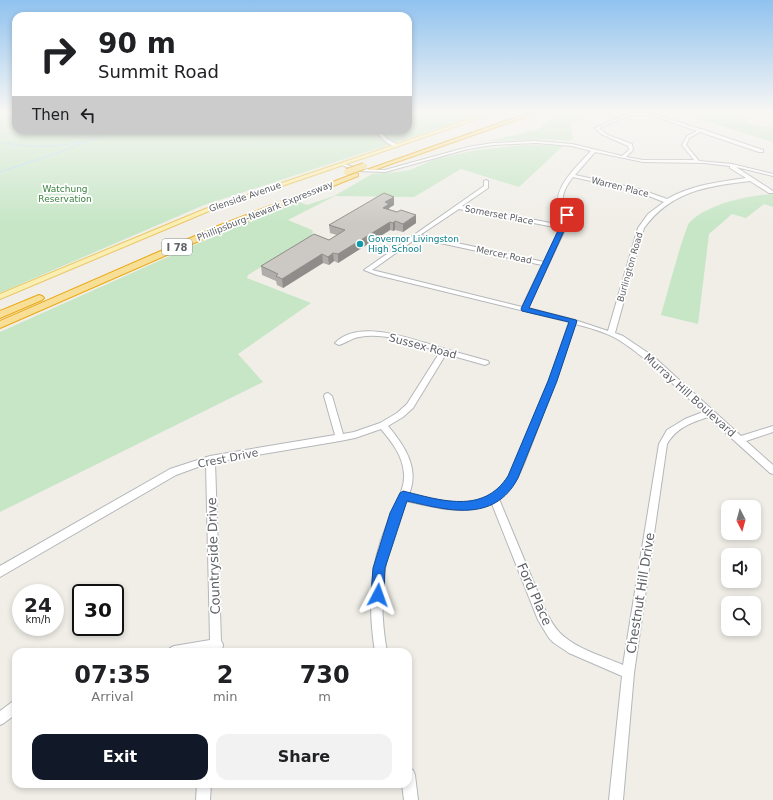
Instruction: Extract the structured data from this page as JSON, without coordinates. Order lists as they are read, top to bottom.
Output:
{
  "streets": {
    "highway": ["Phillipsburg-Newark Expressway", "I 78"],
    "main road": ["Glenside Avenue"],
    "street": [
      "Warren Place",
      "Somerset Place",
      "Mercer Road",
      "Burlington Road",
      "Sussex Road",
      "Murray Hill Boulevard",
      "Crest Drive",
      "Countryside Drive",
      "Chestnut Hill Drive",
      "Ford Place"
    ]
  },
  "crossings": [
    ["Warren Place", "Burlington Road"],
    ["Mercer Road", "Murray Hill Boulevard"],
    ["Burlington Road", "Murray Hill Boulevard"],
    ["Sussex Road", "Crest Drive"],
    ["Murray Hill Boulevard", "Chestnut Hill Drive"],
    ["Crest Drive", "Countryside Drive"],
    ["Chestnut Hill Drive", "Ford Place"]
  ],
  "parks": ["Watchung Reservation"],
  "places": ["Governor Livingston High School"],
  "north": "bottom",
  "page": {
    "turn": ["90 m", "Summit Road"],
    "then": "Then",
    "speed": "24 km/h",
    "limit": "30",
    "eta": [
      "07:35",
      "Arrival",
      "2",
      "min",
      "730",
      "m"
    ],
    "buttons": ["Exit", "Share"]
  }
}
